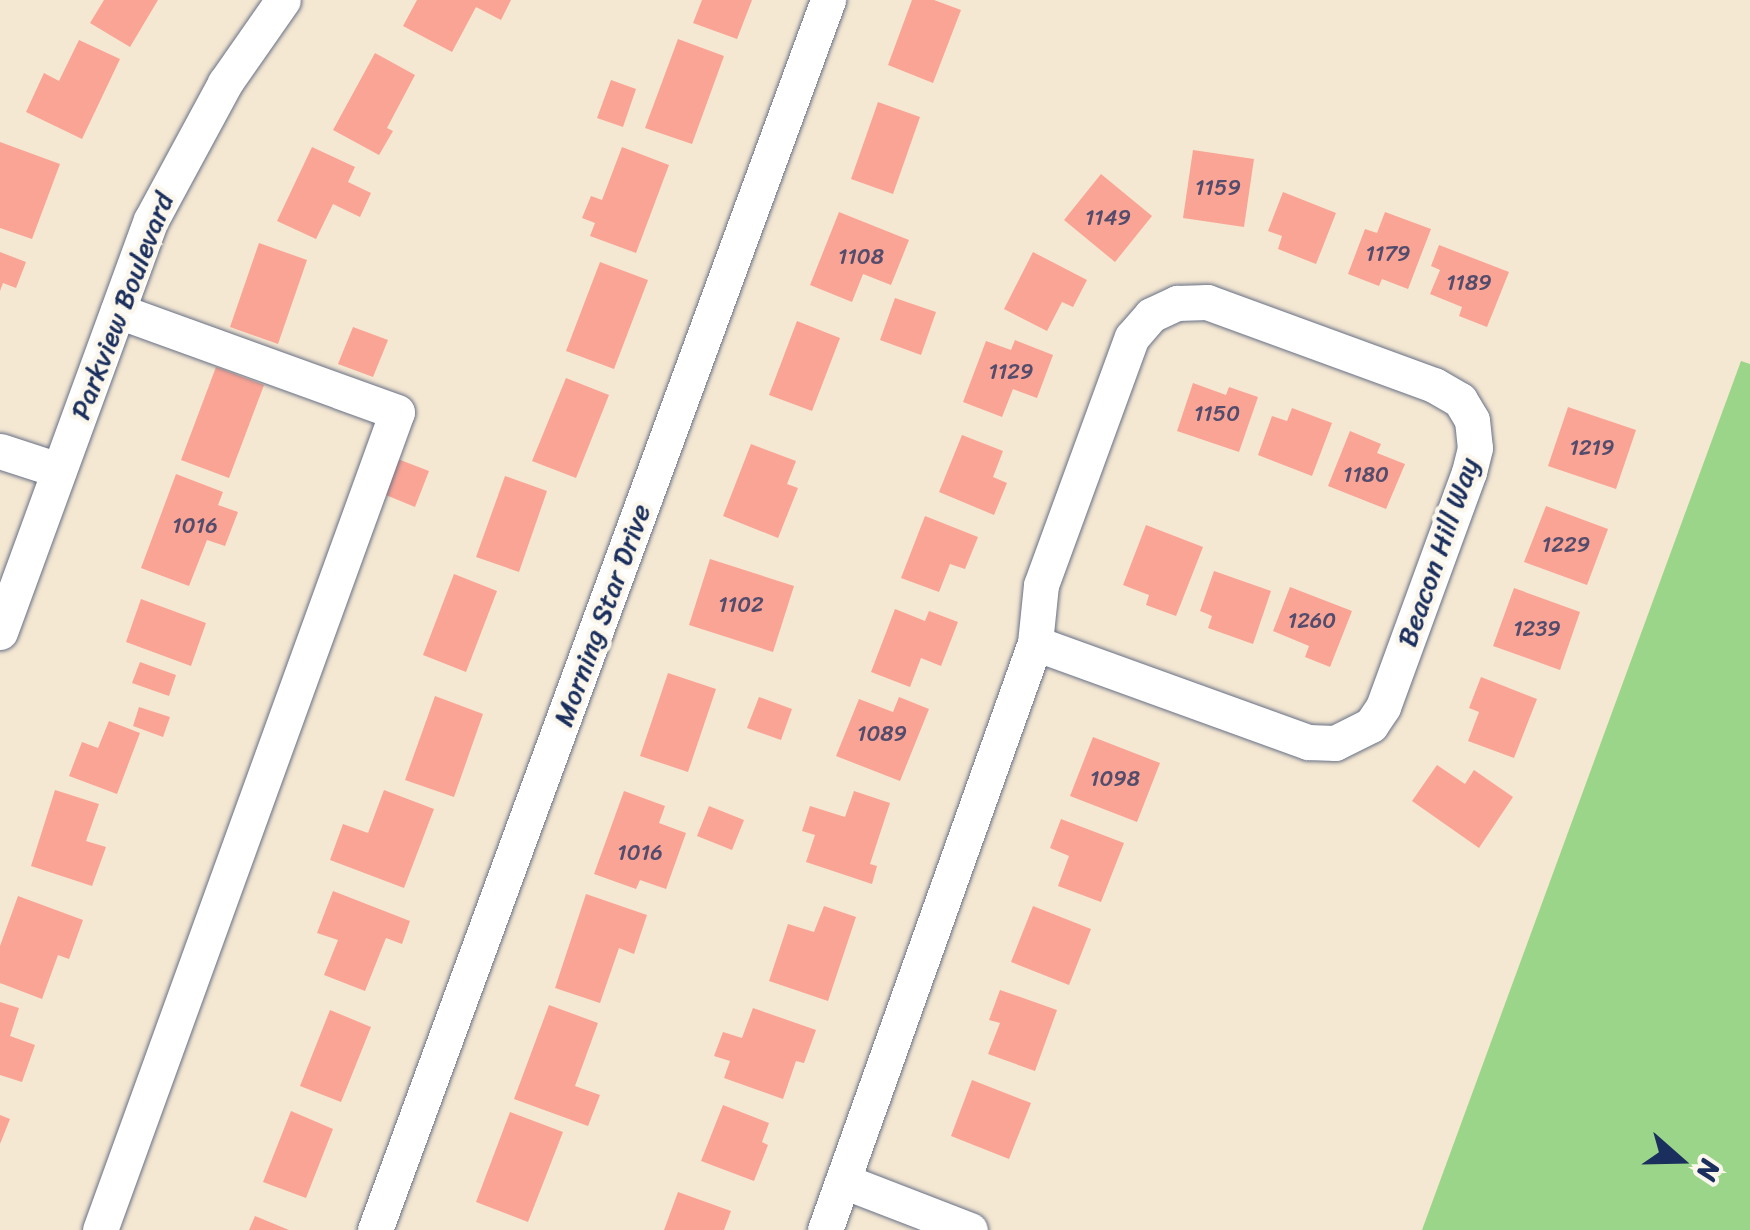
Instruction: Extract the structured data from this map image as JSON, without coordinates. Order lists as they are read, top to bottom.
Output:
{
  "streets": {
    "street": ["Parkview Boulevard", "Beacon Hill Way", "Morning Star Drive"]
  },
  "house_numbers": [
    "1159",
    "1149",
    "1179",
    "1108",
    "1189",
    "1129",
    "1150",
    "1219",
    "1180",
    "1016",
    "1229",
    "1102",
    "1260",
    "1239",
    "1089",
    "1098",
    "1016"
  ],
  "north": "right"
}
